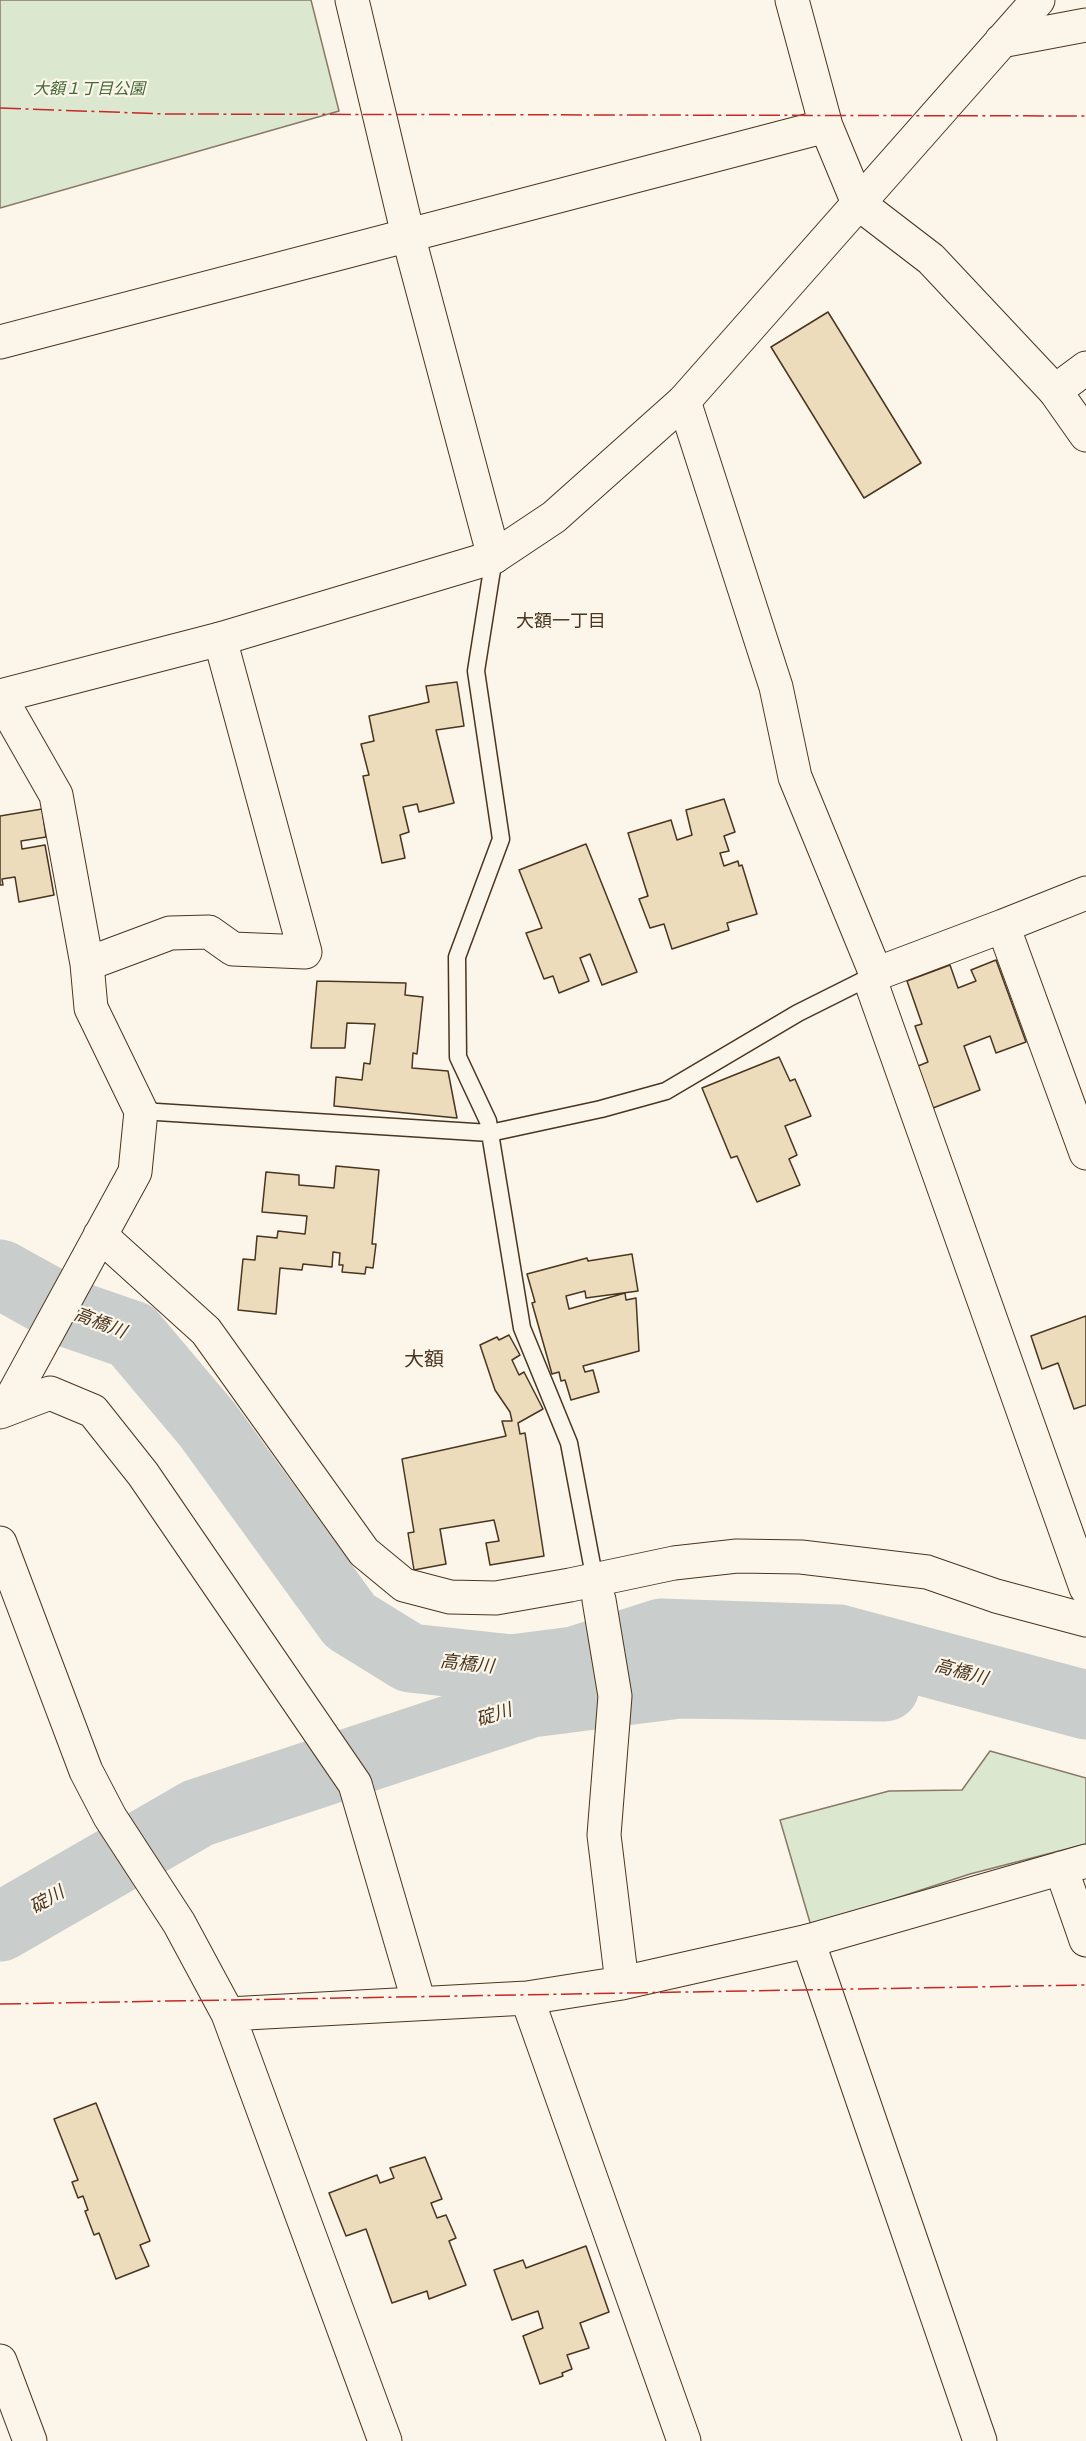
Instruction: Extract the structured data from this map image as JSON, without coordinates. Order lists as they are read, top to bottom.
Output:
{
  "districts": ["大額一丁目", "大額"],
  "water": ["高橋川", "碇川"],
  "parks": ["大額１丁目公園"]
}
